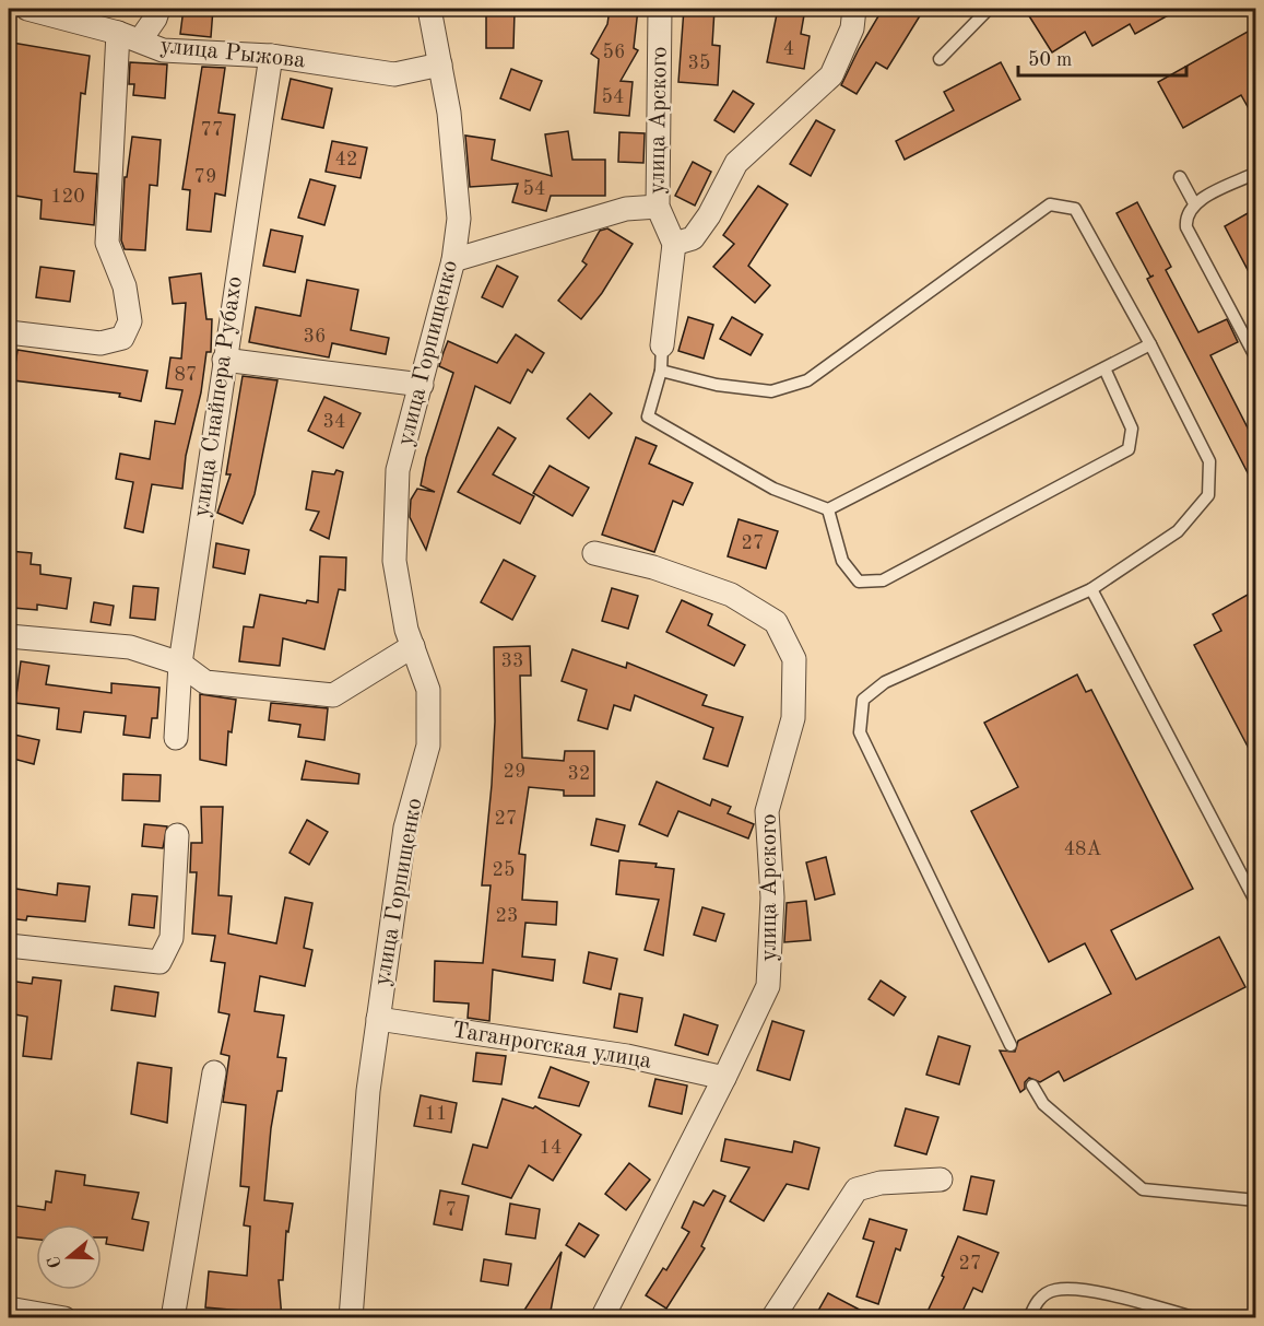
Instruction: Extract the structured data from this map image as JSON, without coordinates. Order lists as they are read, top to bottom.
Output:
{
  "streets": {
    "street": [
      "улица Рыжова",
      "улица Арского",
      "улица Горпищенко",
      "улица Снайпера Рубахо",
      "Таганрогская улица"
    ]
  },
  "crossings": [
    ["улица Рыжова", "улица Горпищенко"],
    ["улица Рыжова", "улица Снайпера Рубахо"],
    ["улица Арского", "Таганрогская улица"],
    ["улица Горпищенко", "Таганрогская улица"]
  ],
  "house_numbers": [
    "4",
    "56",
    "35",
    "54",
    "77",
    "42",
    "79",
    "54",
    "120",
    "36",
    "87",
    "34",
    "27",
    "33",
    "29",
    "32",
    "27",
    "48А",
    "25",
    "23",
    "11",
    "14",
    "7",
    "27"
  ],
  "scale_bar": "50 m",
  "north": "left"
}
